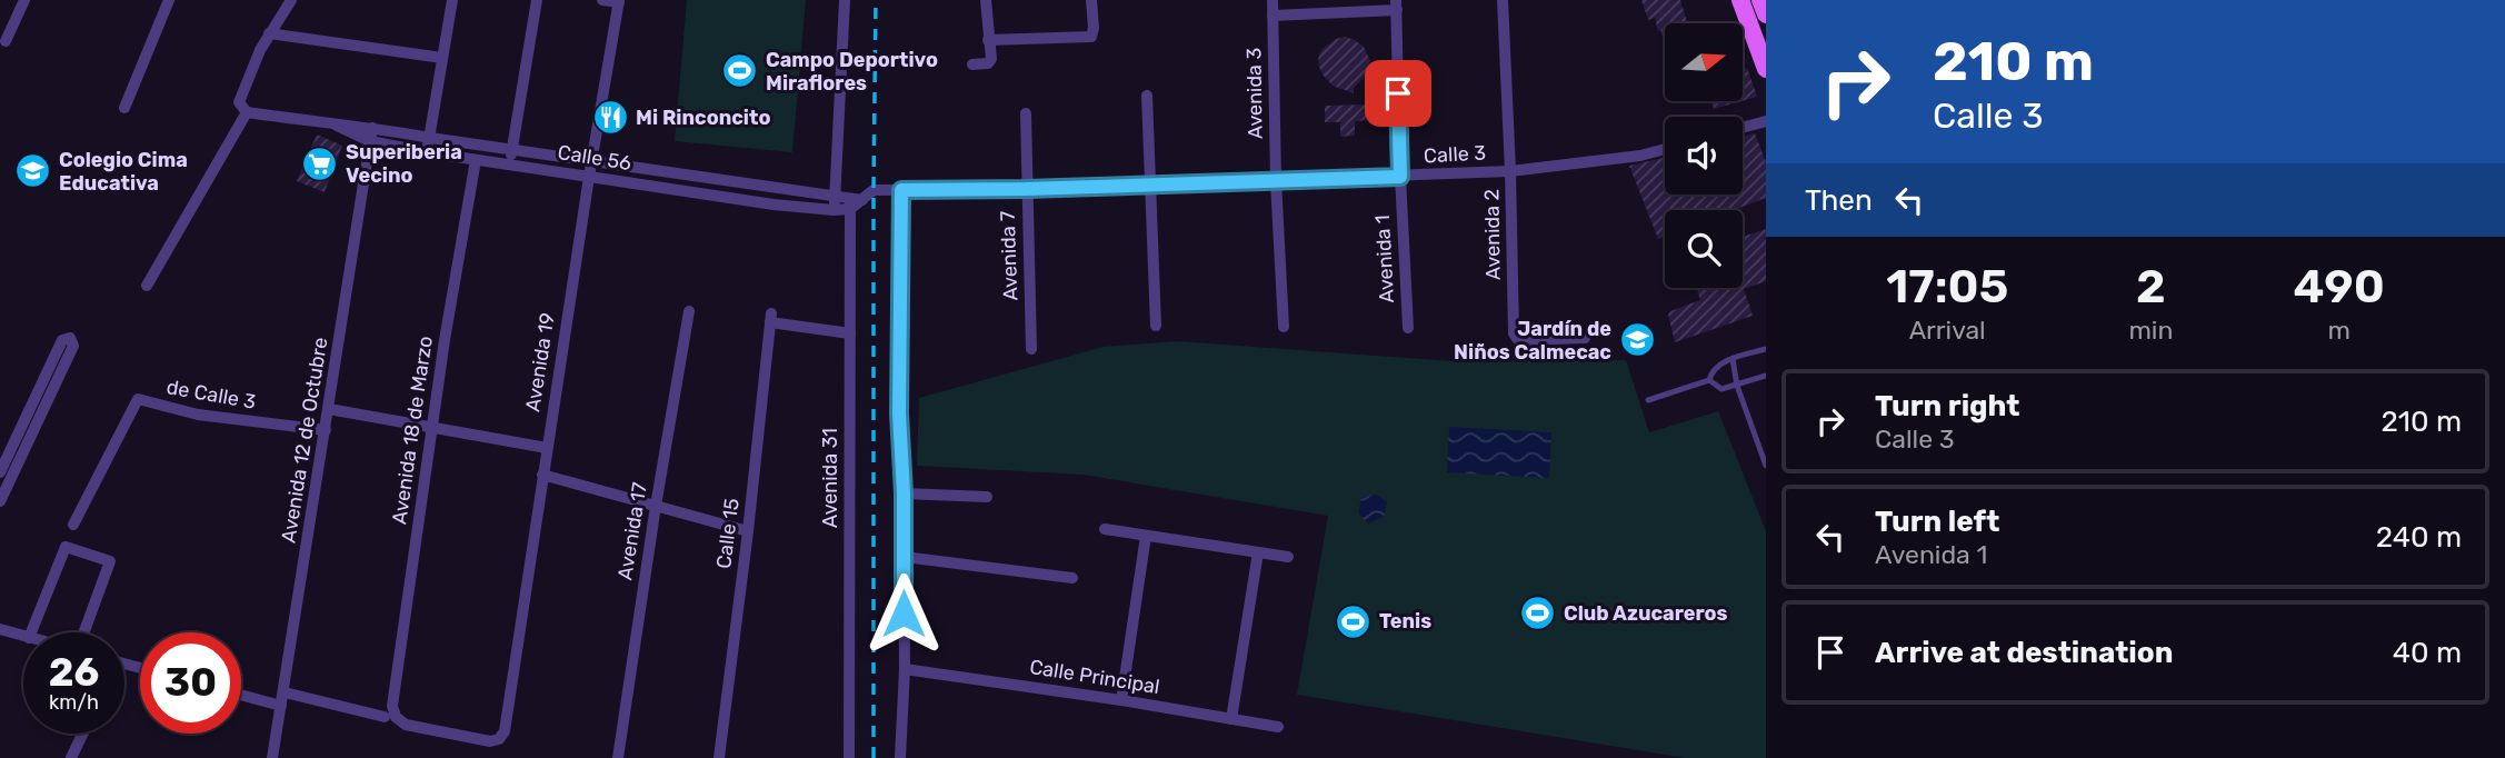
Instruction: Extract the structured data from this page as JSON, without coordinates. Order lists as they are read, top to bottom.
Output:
{
  "streets": {
    "street": [
      "Avenida 3",
      "Calle 3",
      "Calle 56",
      "Avenida 2",
      "Avenida 7",
      "Avenida 1",
      "Avenida 19",
      "de Calle 3",
      "Avenida 18 de Marzo",
      "Avenida 12 de Octubre",
      "Avenida 31",
      "Avenida 17",
      "Calle 15",
      "Calle Principal"
    ]
  },
  "crossings": [
    ["Avenida 3", "Calle 3"],
    ["Calle 3", "Calle 56"],
    ["Calle 3", "Avenida 2"],
    ["Calle 3", "Avenida 7"],
    ["Calle 3", "Avenida 1"],
    ["Calle 3", "Avenida 31"],
    ["Calle 56", "Avenida 19"],
    ["Calle 56", "Avenida 18 de Marzo"],
    ["Calle 56", "Avenida 12 de Octubre"],
    ["Calle 56", "Avenida 31"],
    ["Avenida 19", "Avenida 18 de Marzo"],
    ["de Calle 3", "Avenida 12 de Octubre"],
    ["Avenida 31", "Calle 15"]
  ],
  "places": {
    "sports": ["Campo Deportivo Miraflores", "Club Azucareros", "Tenis"],
    "restaurant": ["Mi Rinconcito"],
    "supermarket": ["Superiberia Vecino"],
    "school or university": ["Colegio Cima Educativa", "Jardín de Niños Calmecac"]
  },
  "north": "right",
  "page": {
    "turn": ["210 m", "Calle 3"],
    "then": "Then",
    "eta": [
      "17:05",
      "Arrival",
      "2",
      "min",
      "490",
      "m"
    ],
    "list": [
      {
        "name": "Turn right",
        "note": "Calle 3",
        "value": "210 m"
      },
      {
        "name": "Turn left",
        "note": "Avenida 1",
        "value": "240 m"
      },
      {
        "name": "Arrive at destination",
        "value": "40 m"
      }
    ],
    "speed": "26 km/h",
    "limit": "30"
  }
}
